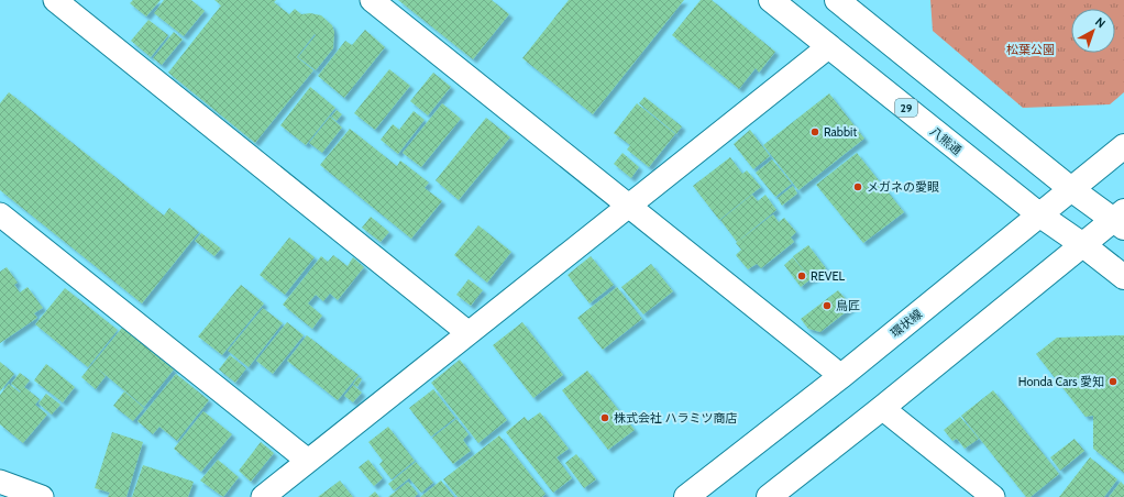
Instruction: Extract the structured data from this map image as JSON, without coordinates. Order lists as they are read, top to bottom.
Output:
{
  "streets": {
    "main road": ["29", "八熊通", "環状線"]
  },
  "crossings": [
    ["八熊通", "環状線"]
  ],
  "parks": ["松葉公園"],
  "places": [
    "Rabbit",
    "メガネの愛眼",
    "REVEL",
    "鳥匠",
    "Honda Cars 愛知",
    "株式会社 ハラミツ商店"
  ],
  "north": "top right"
}
